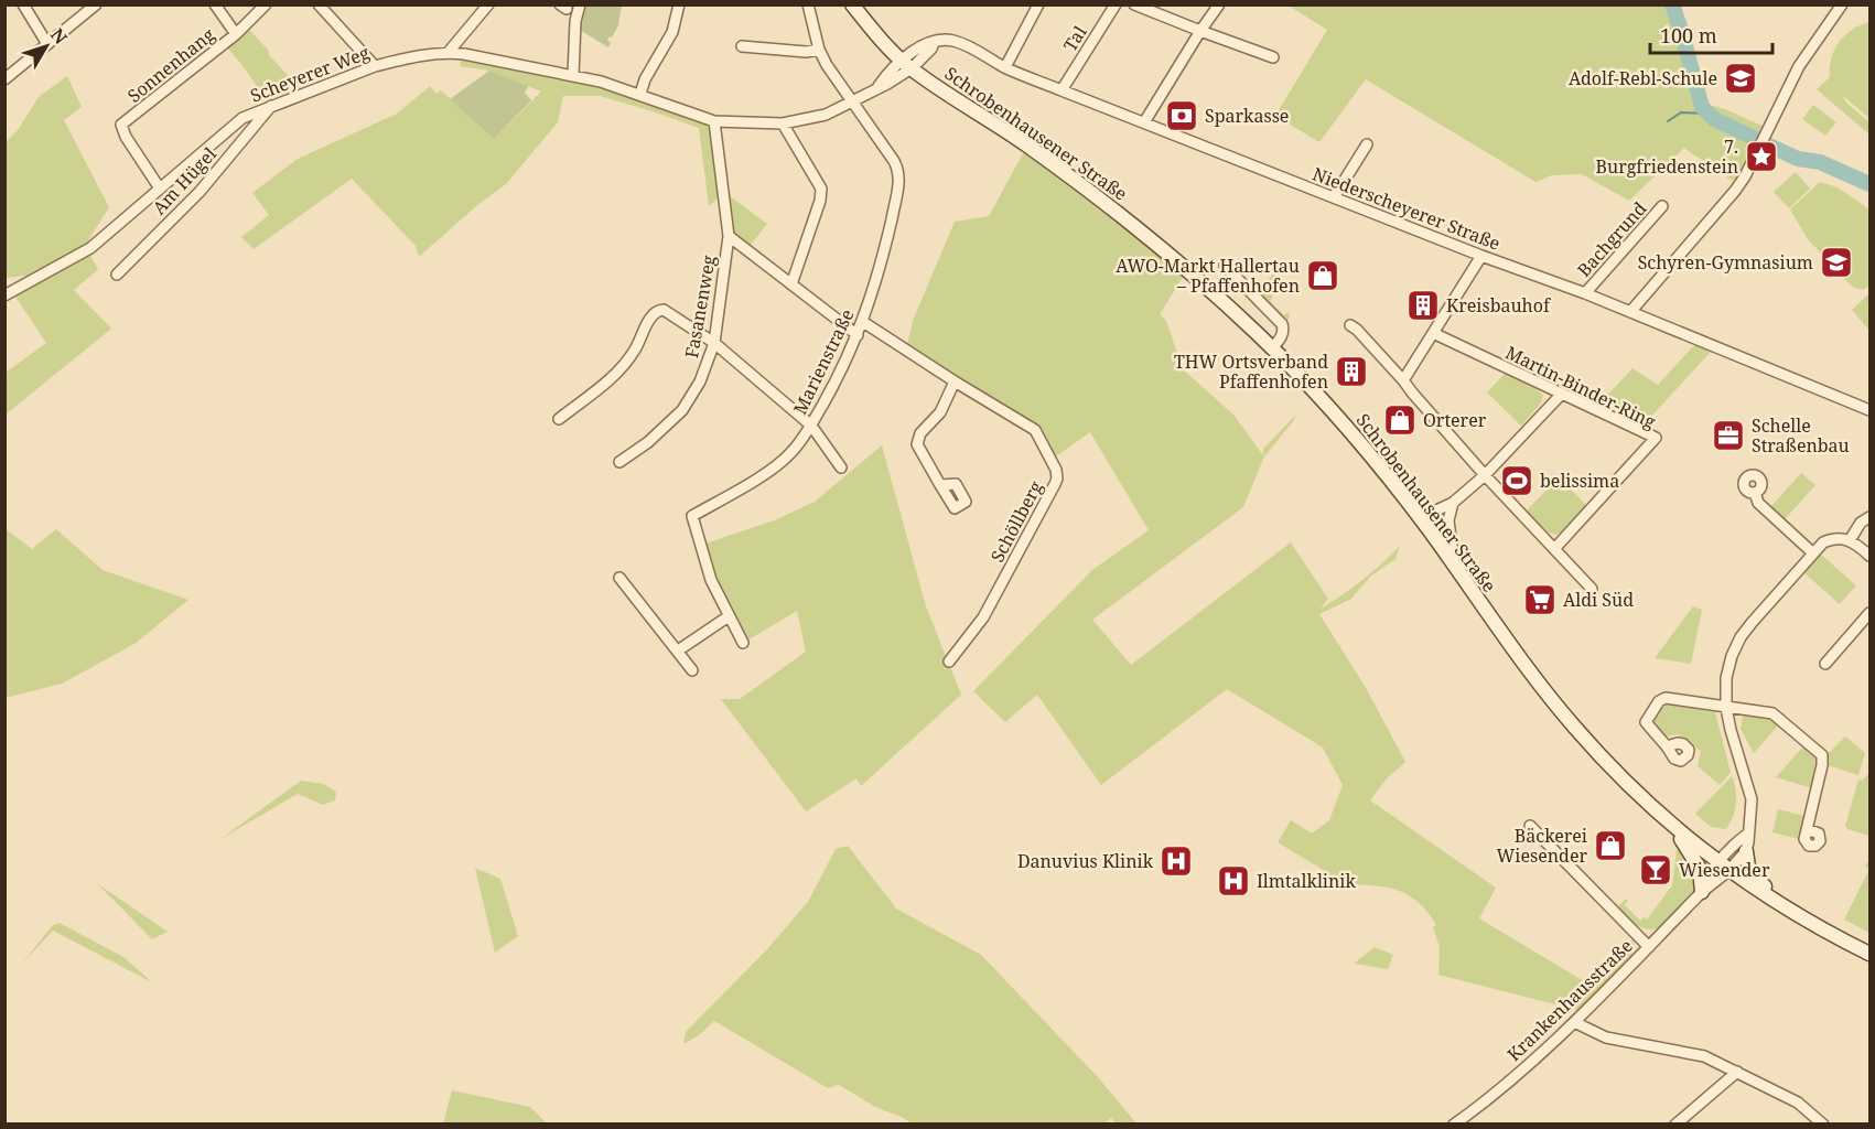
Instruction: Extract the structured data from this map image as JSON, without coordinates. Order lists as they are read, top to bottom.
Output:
{
  "streets": {
    "main road": ["Schrobenhausener Straße"],
    "street": [
      "Tal",
      "Sonnenhang",
      "Scheyerer Weg",
      "Am Hügel",
      "Niederscheyerer Straße",
      "Bachgrund",
      "Fasanenweg",
      "Marienstraße",
      "Martin-Binder-Ring",
      "Schöllberg",
      "Krankenhausstraße"
    ]
  },
  "crossings": [
    ["Tal", "Niederscheyerer Straße"],
    ["Sonnenhang", "Scheyerer Weg"],
    ["Scheyerer Weg", "Am Hügel"],
    ["Scheyerer Weg", "Niederscheyerer Straße"],
    ["Scheyerer Weg", "Fasanenweg"],
    ["Schrobenhausener Straße", "Niederscheyerer Straße"],
    ["Schrobenhausener Straße", "Krankenhausstraße"],
    ["Niederscheyerer Straße", "Bachgrund"],
    ["Niederscheyerer Straße", "Fasanenweg"],
    ["Niederscheyerer Straße", "Marienstraße"],
    ["Marienstraße", "Schöllberg"]
  ],
  "places": {
    "school or university": ["Adolf-Rebl-Schule", "Schyren-Gymnasium"],
    "bank": ["Sparkasse"],
    "place": ["7. Burgfriedenstein"],
    "shop": ["AWO-Markt Hallertau – Pfaffenhofen", "Orterer", "Bäckerei Wiesender"],
    "building": ["Kreisbauhof", "THW Ortsverband Pfaffenhofen"],
    "office": ["Schelle Straßenbau"],
    "sports": ["belissima"],
    "supermarket": ["Aldi Süd"],
    "hospital": ["Danuvius Klinik", "Ilmtalklinik"],
    "bar": ["Wiesender"]
  },
  "scale_bar": "100 m",
  "north": "top right"
}
